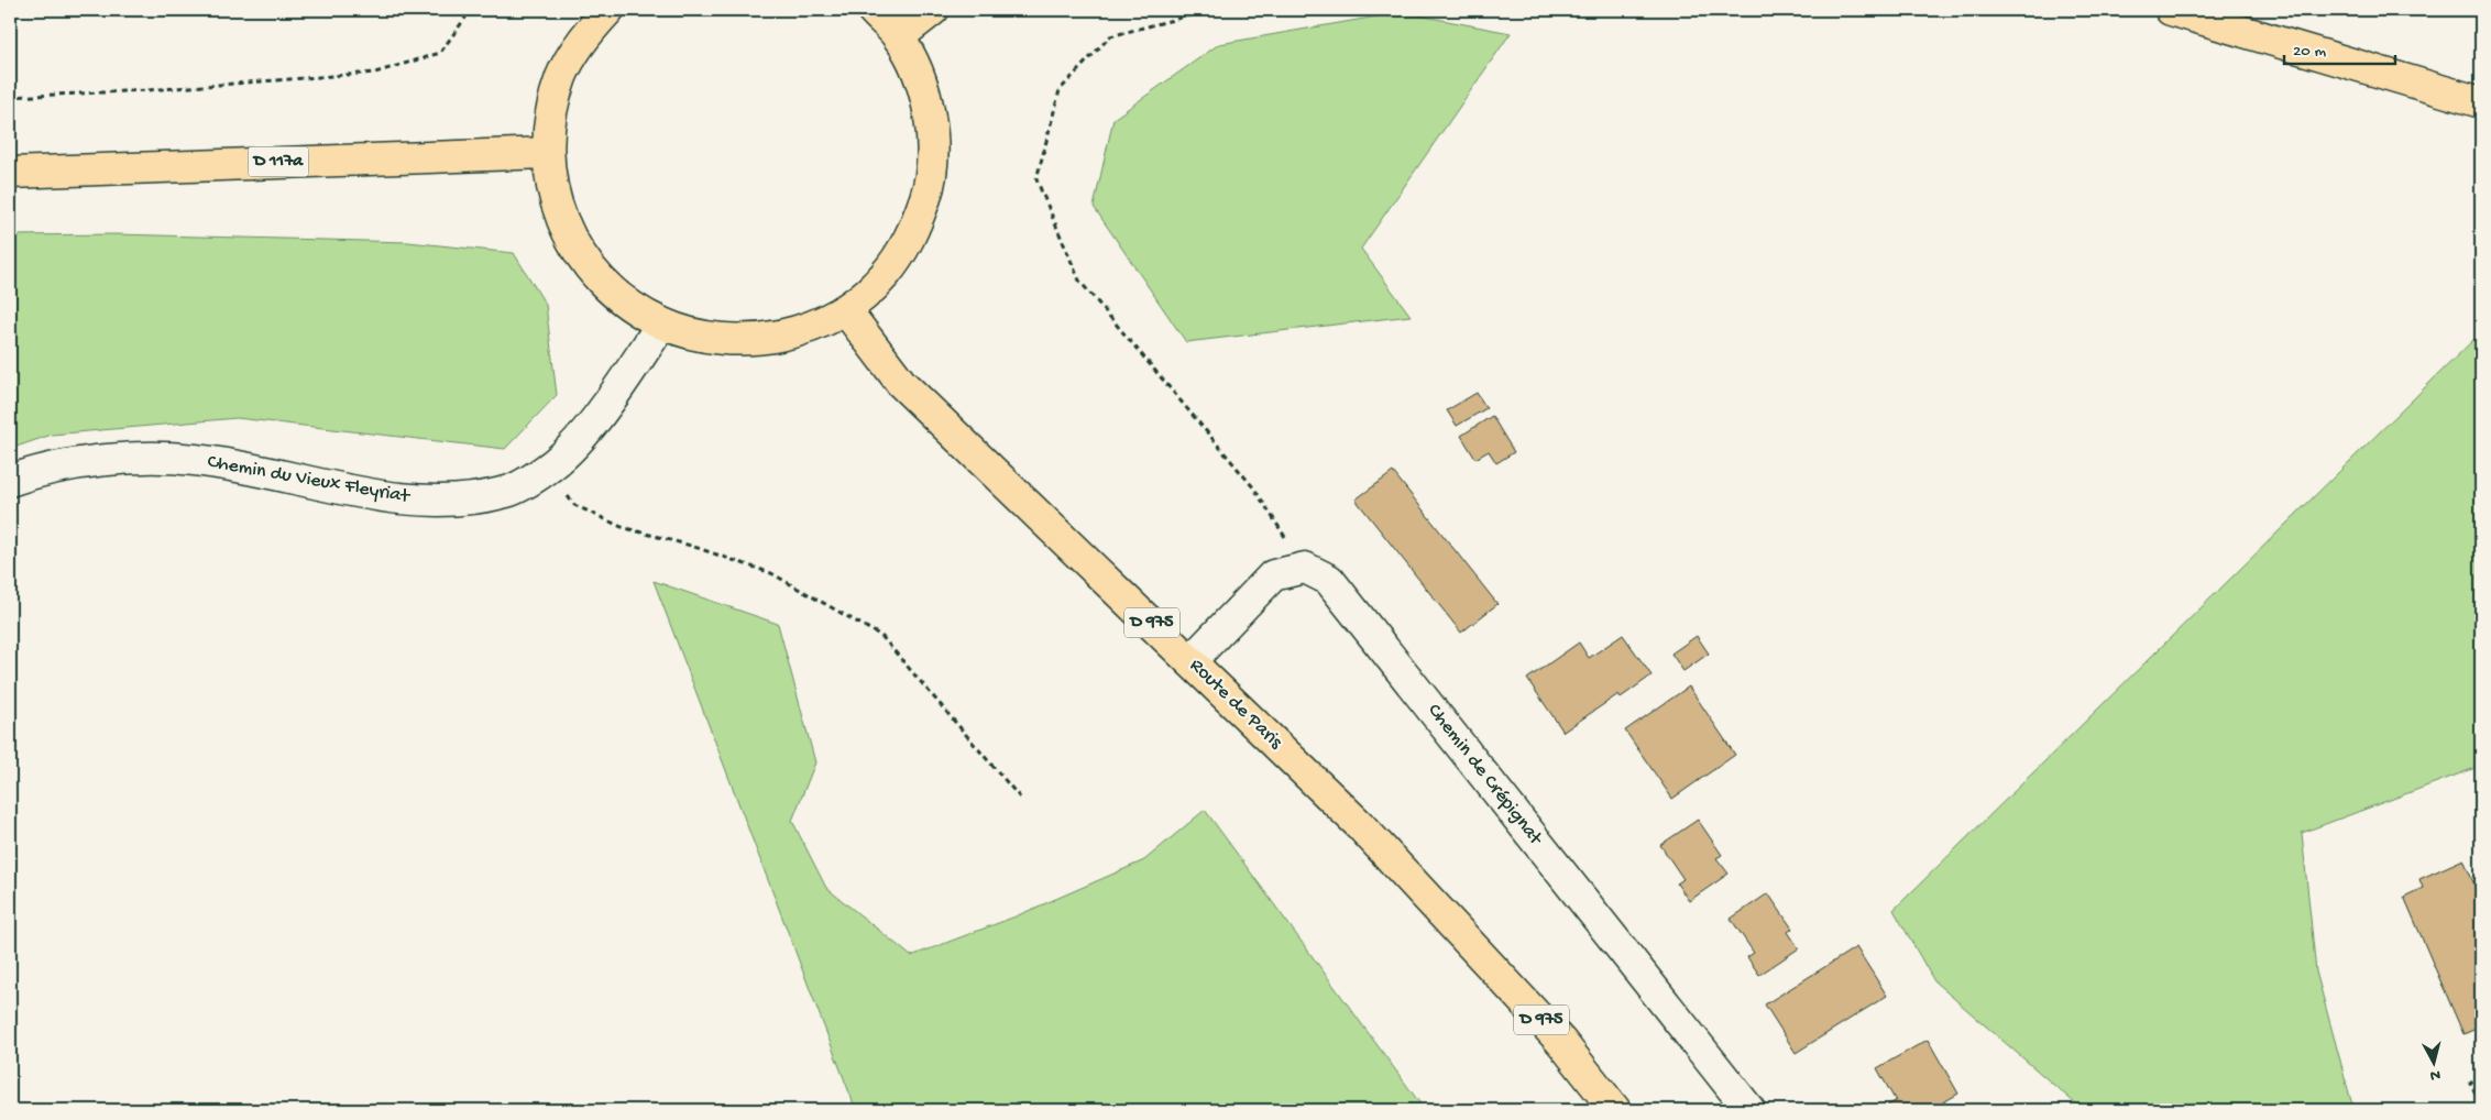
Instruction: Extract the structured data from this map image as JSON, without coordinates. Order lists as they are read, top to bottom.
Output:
{
  "streets": {
    "main road": ["D 117a", "D 975", "Route de Paris"],
    "street": ["Chemin du Vieux Fleyriat", "Chemin de Crépignat"]
  },
  "scale_bar": "20 m",
  "north": "bottom"
}
